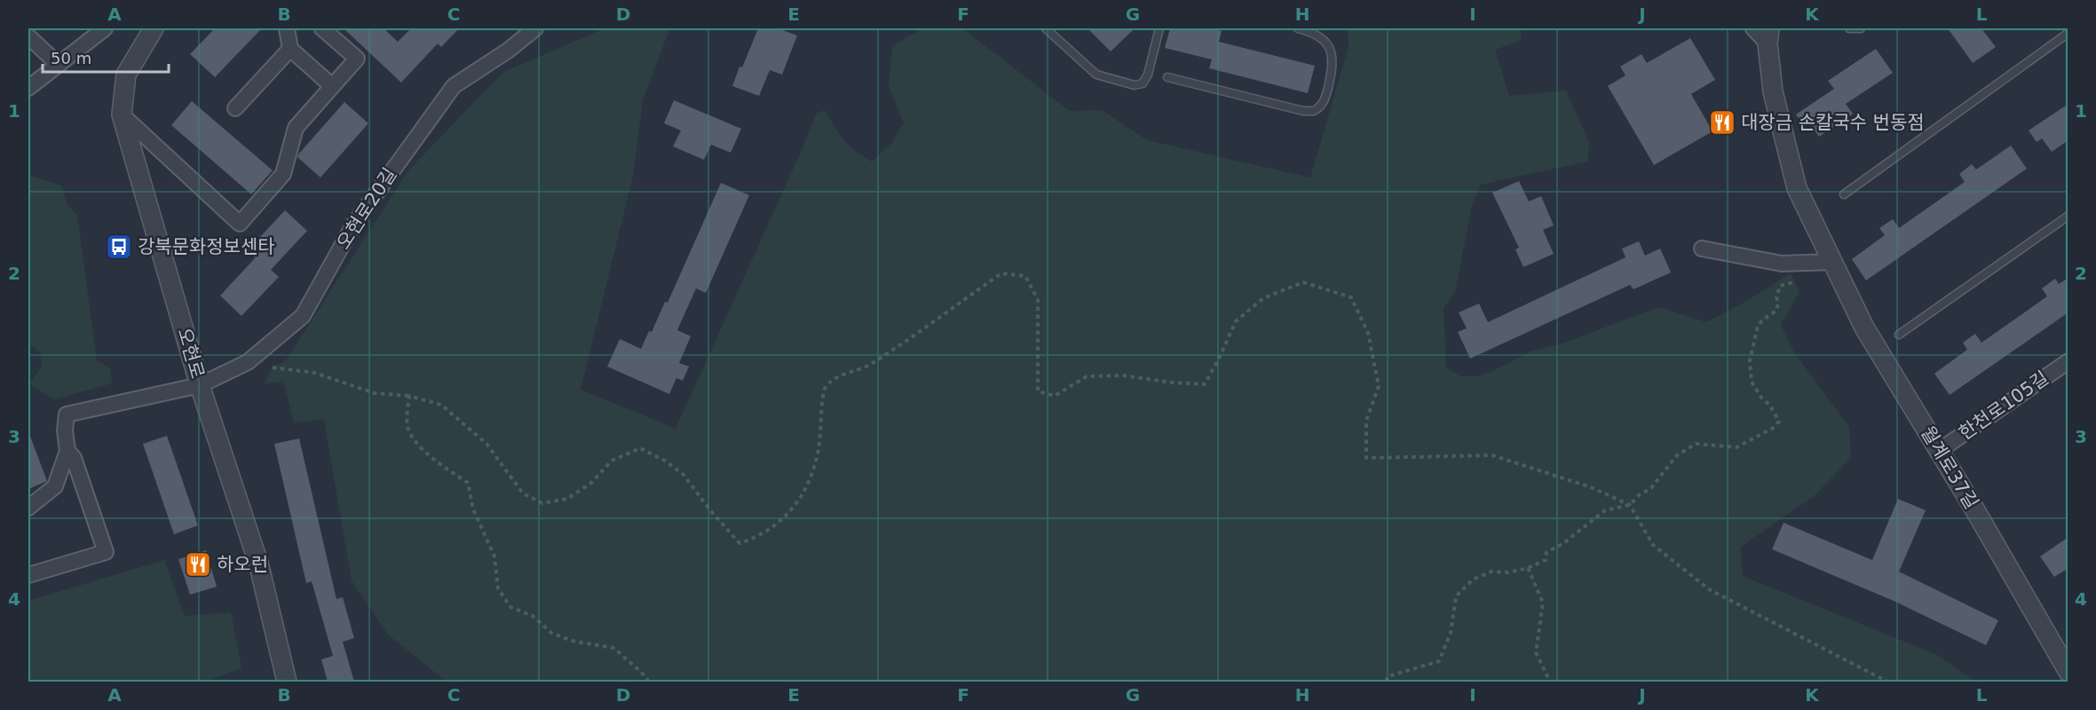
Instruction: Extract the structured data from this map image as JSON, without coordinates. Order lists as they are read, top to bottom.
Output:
{
  "streets": {
    "street": [
      "오현로20길",
      "오현로",
      "한천로105길",
      "월계로37길"
    ]
  },
  "crossings": [
    ["오현로20길", "오현로"],
    ["한천로105길", "월계로37길"]
  ],
  "places": {
    "restaurant": ["대장금 손칼국수 번동점", "하오런"],
    "bus stop": ["강북문화정보센타"]
  },
  "scale_bar": "50 m",
  "grid": {
    "columns": [
      "A",
      "B",
      "C",
      "D",
      "E",
      "F",
      "G",
      "H",
      "I",
      "J",
      "K",
      "L"
    ],
    "rows": [
      "1",
      "2",
      "3",
      "4"
    ]
  }
}
